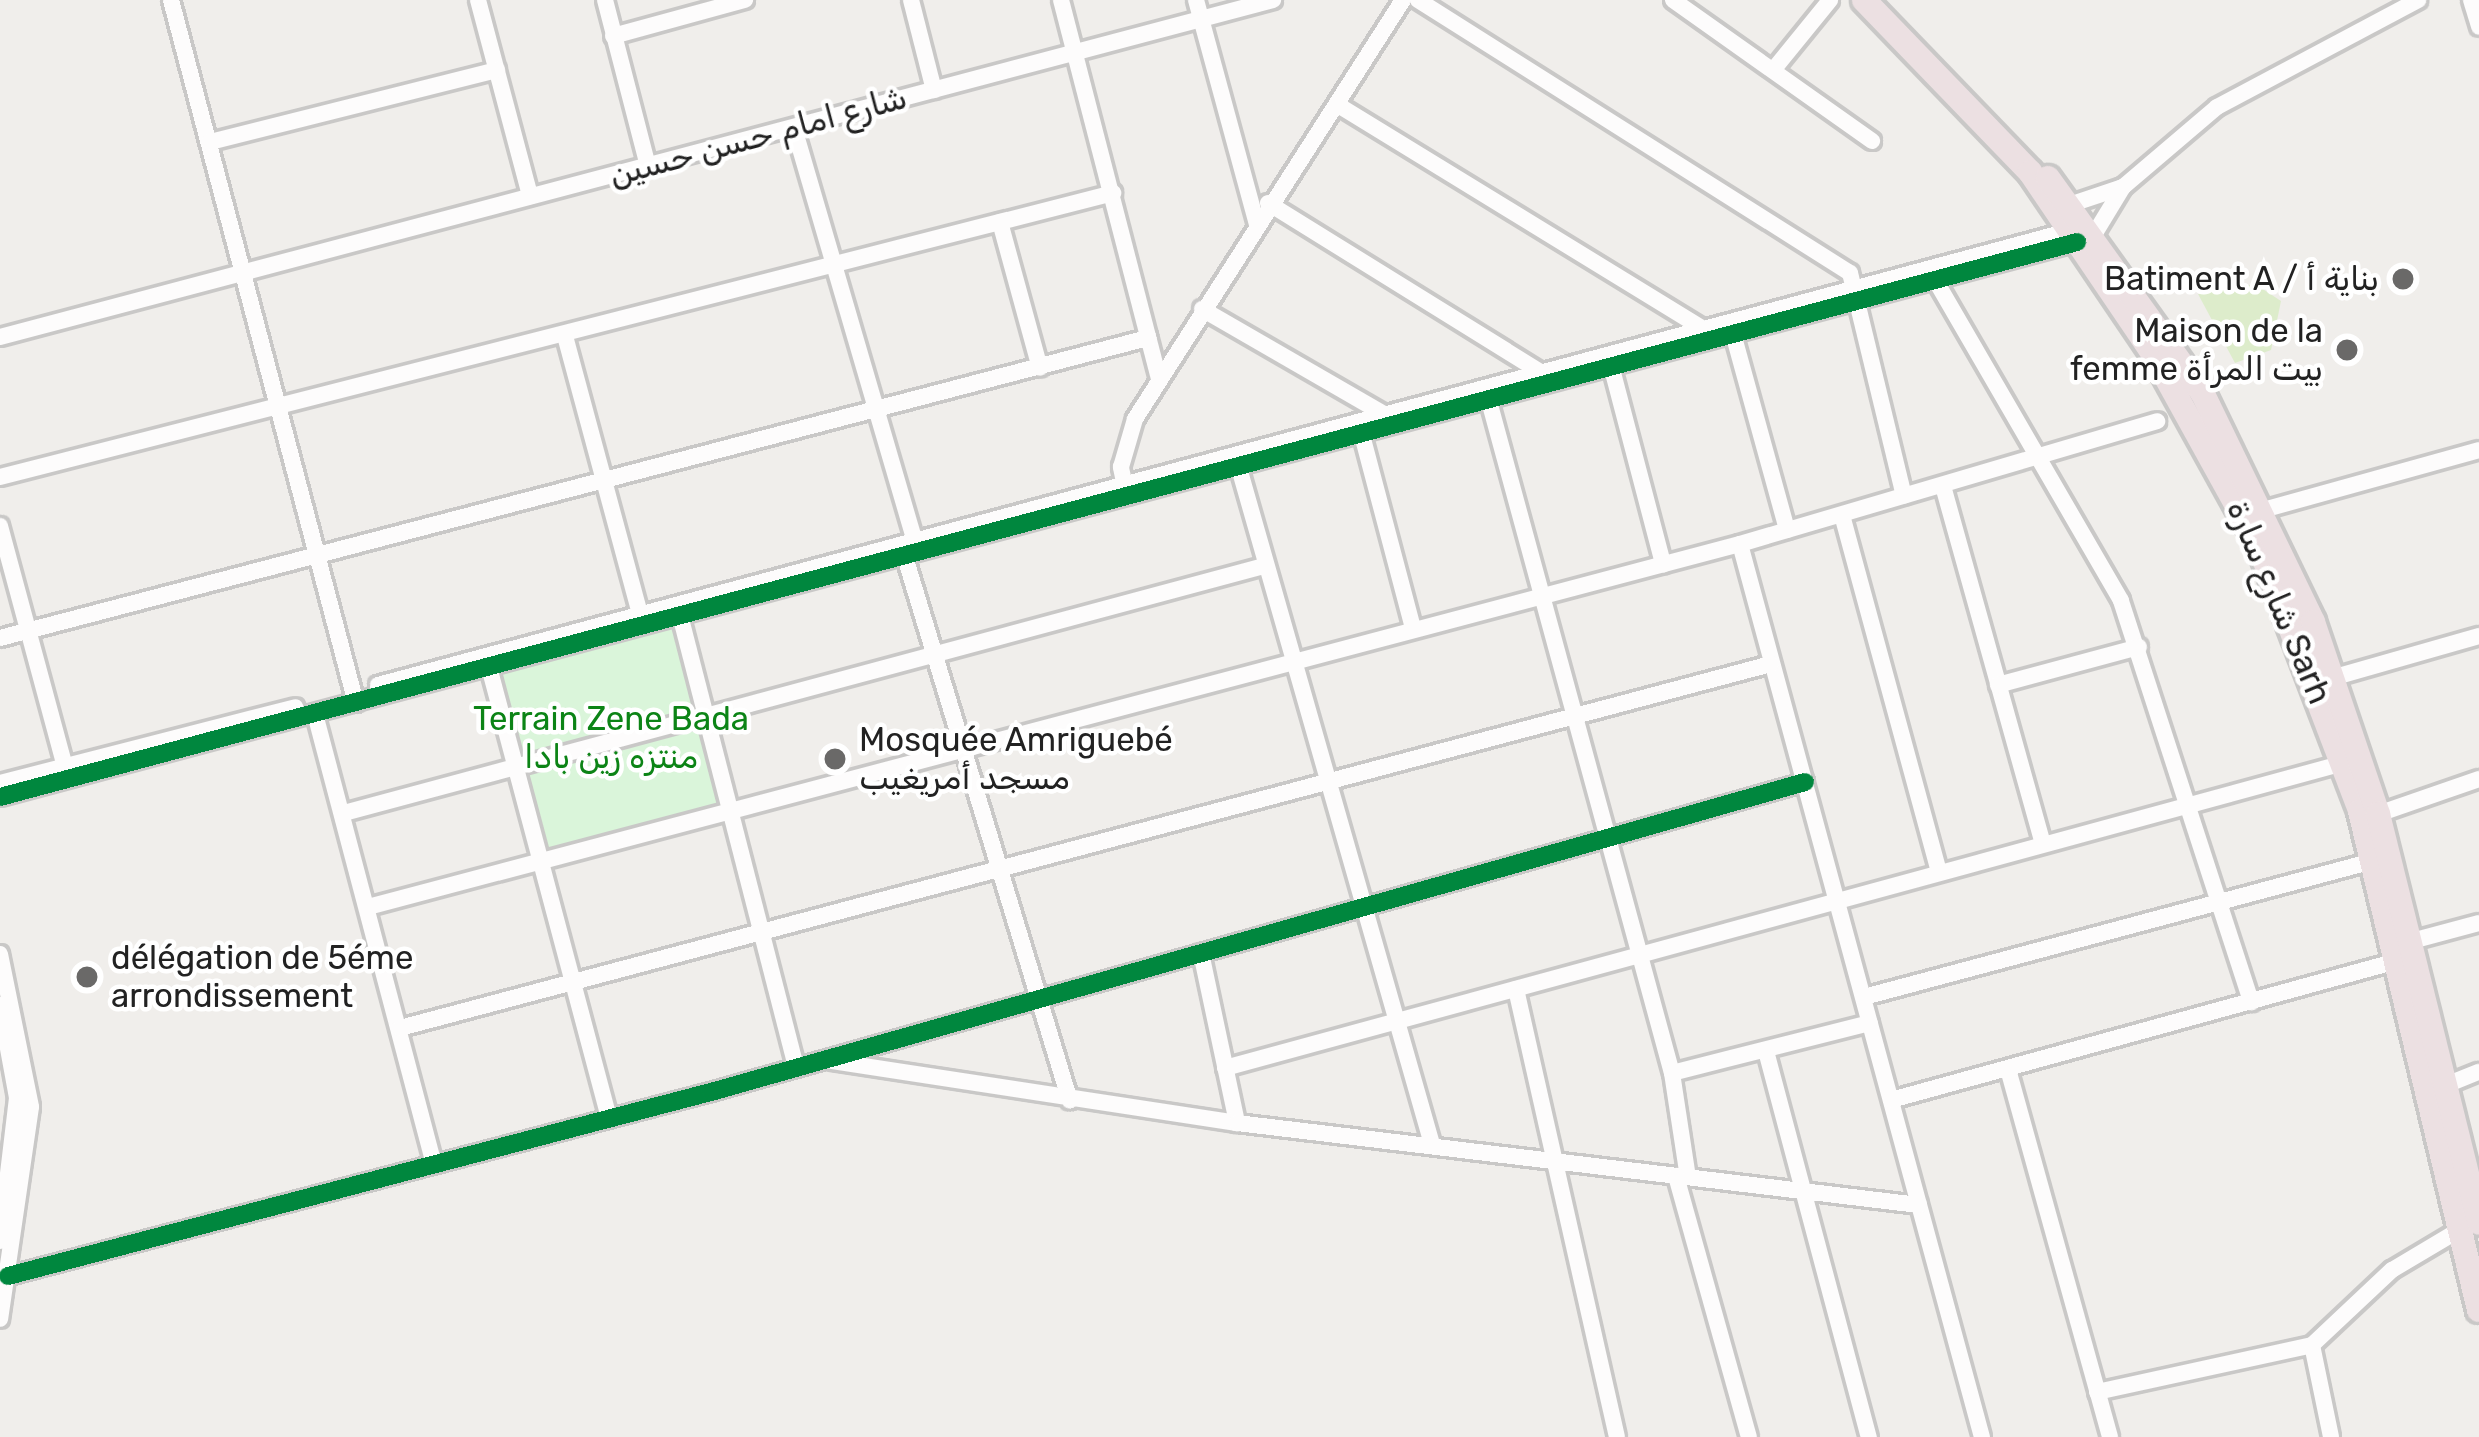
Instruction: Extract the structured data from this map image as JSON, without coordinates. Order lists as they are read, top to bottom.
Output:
{
  "streets": {
    "highway": ["شارع سارة Sarh"],
    "street": ["شارع امام حسن حسين"]
  },
  "parks": ["Terrain Zene Bada منتزه زين بادا"],
  "places": [
    "Batiment A / بناية أ",
    "Maison de la femme بيت المرأة",
    "Mosquée Amriguebé مسجد أمريغيب",
    "délégation de 5éme arrondissement"
  ]
}
